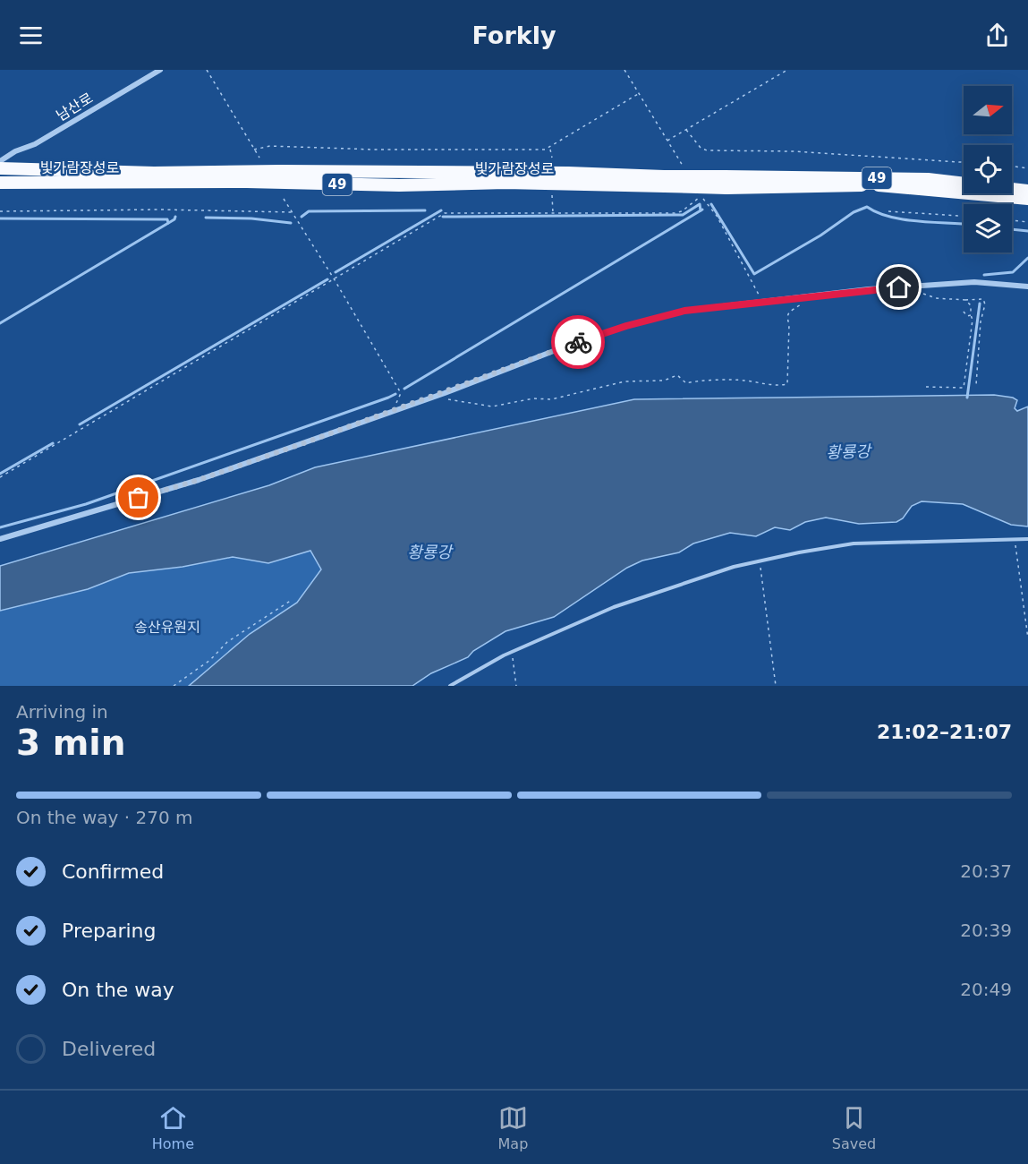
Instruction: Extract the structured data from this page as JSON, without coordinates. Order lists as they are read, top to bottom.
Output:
{
  "streets": {
    "highway": ["빛가람장성로", "49"],
    "street": ["남산로"]
  },
  "water": ["황룡강"],
  "parks": ["송산유원지"],
  "north": "right",
  "page": {
    "header": "Forkly",
    "heading": ["3 min", "Arriving in", "21:02–21:07"],
    "bar": "On the way · 270 m",
    "list": [
      ["Confirmed", "20:37"],
      ["Preparing", "20:39"],
      ["On the way", "20:49"],
      "Delivered"
    ],
    "tabs": ["Home", "Map", "Saved"]
  }
}
